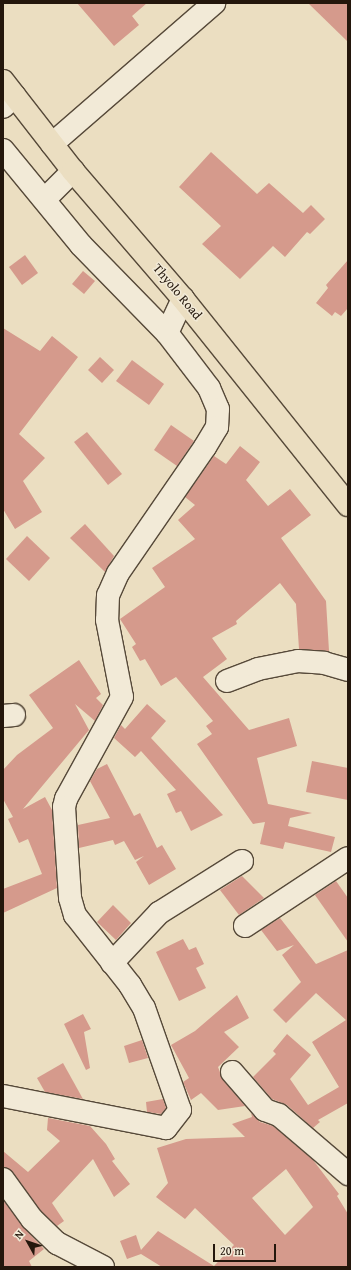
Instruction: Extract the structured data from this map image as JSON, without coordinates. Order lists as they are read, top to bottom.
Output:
{
  "streets": {
    "highway": ["Thyolo Road"]
  },
  "scale_bar": "20 m",
  "north": "top left"
}
